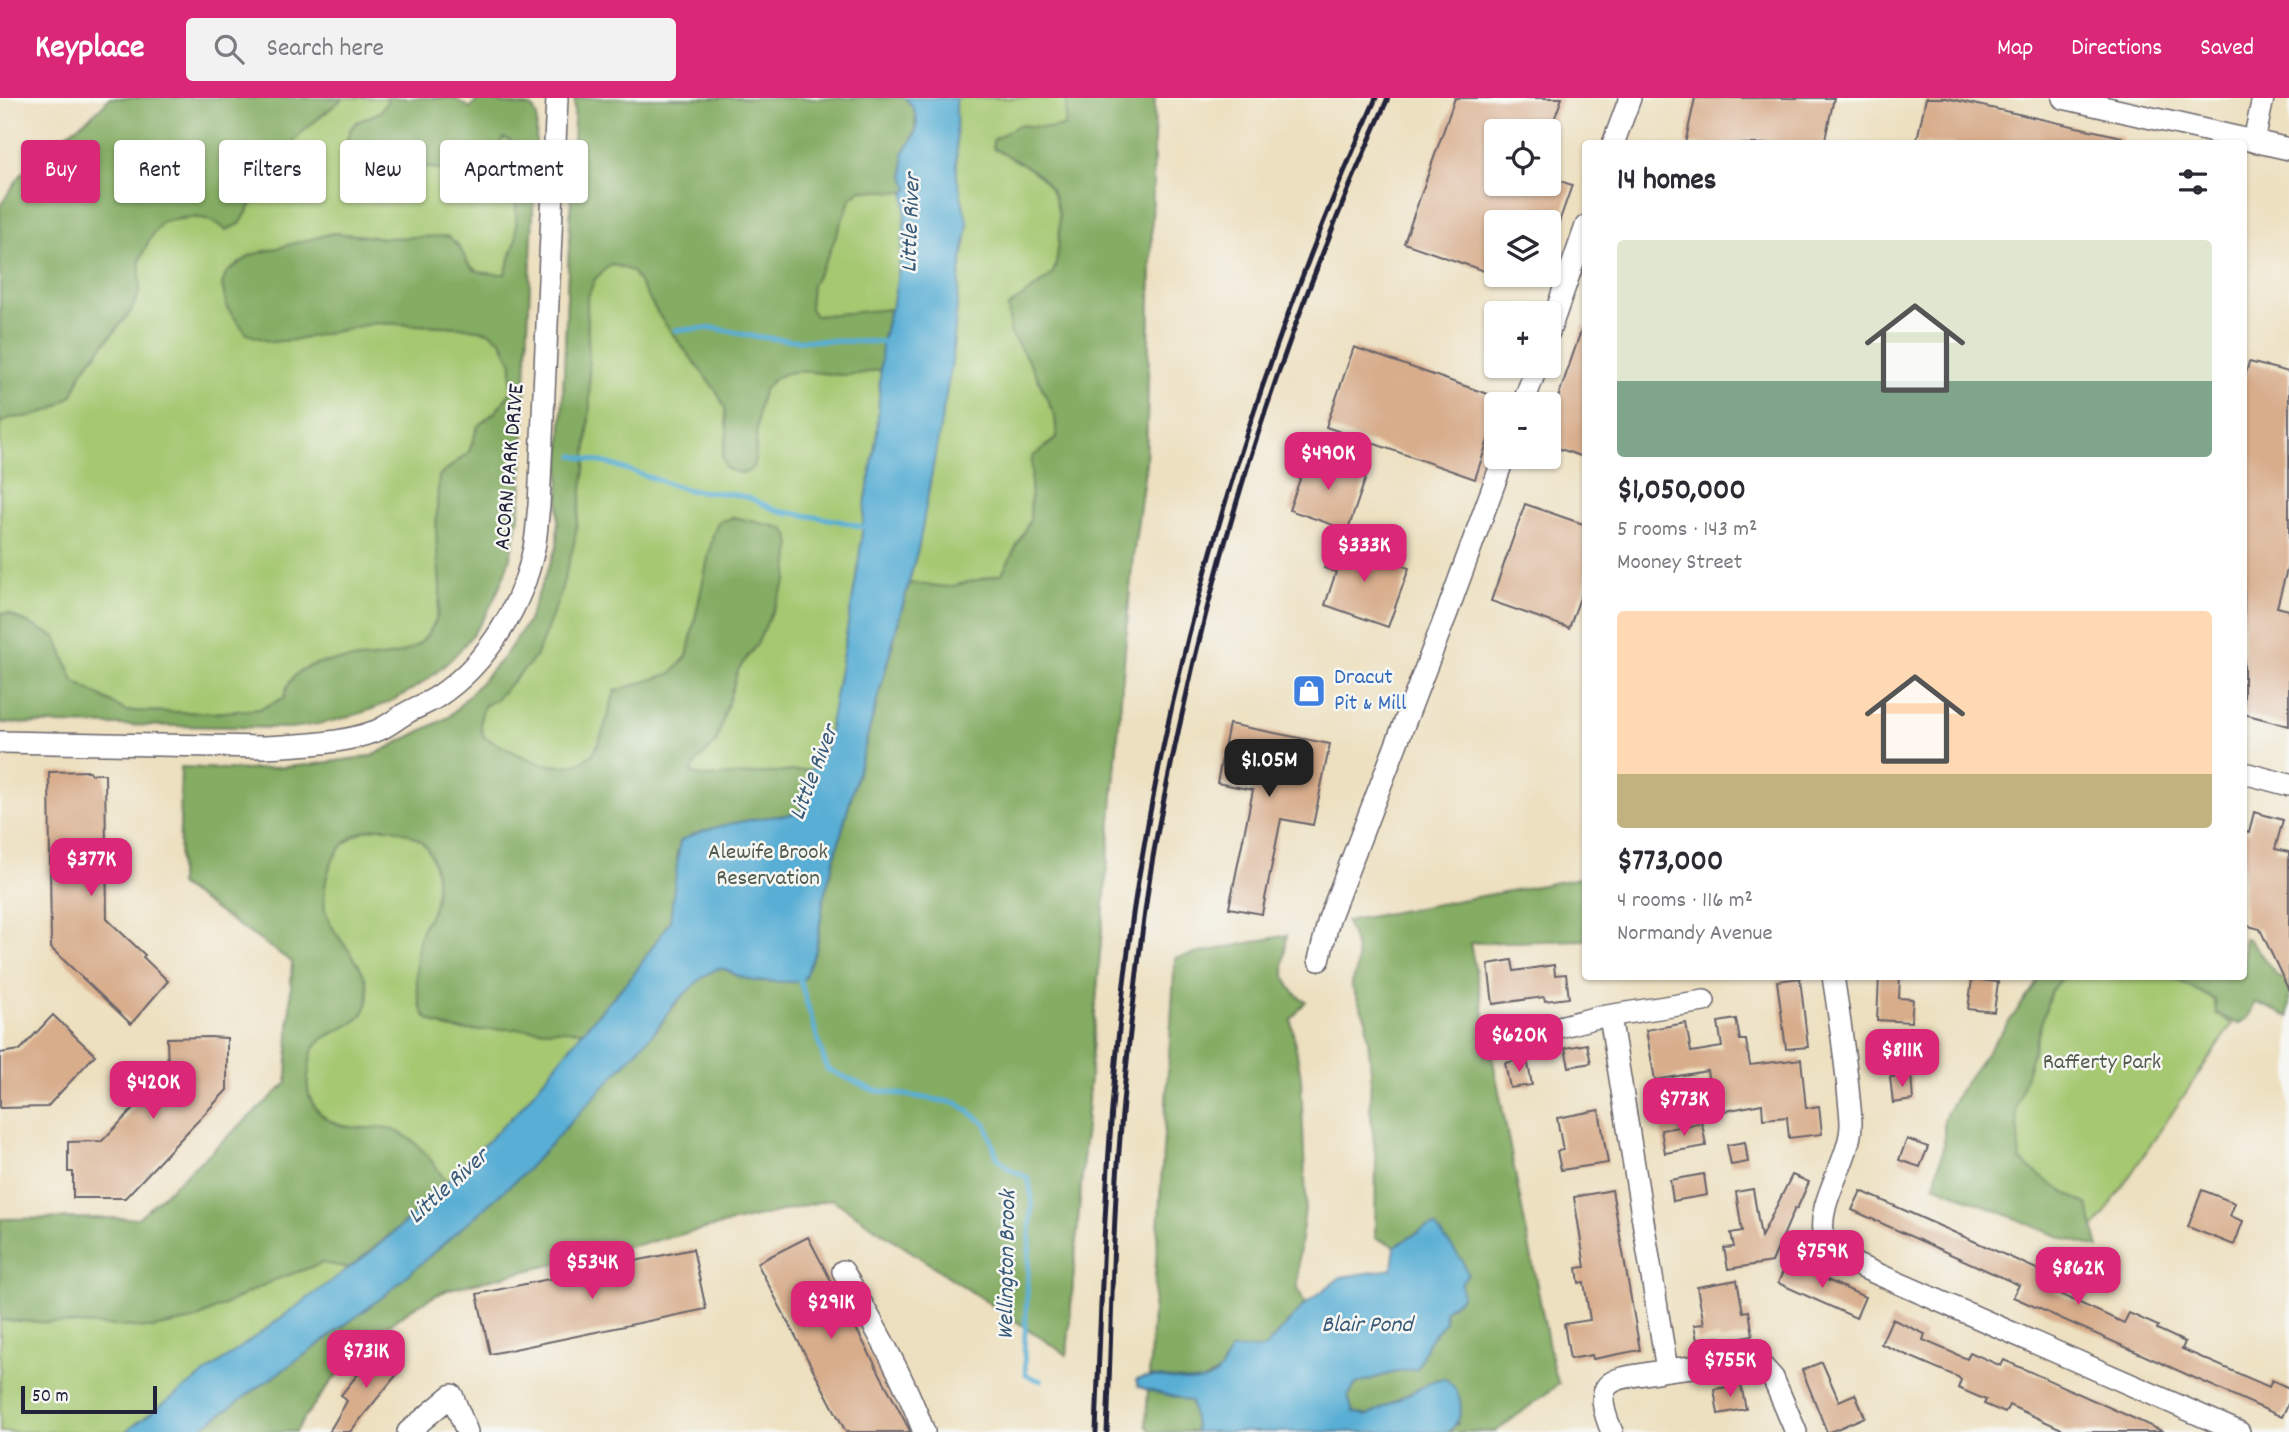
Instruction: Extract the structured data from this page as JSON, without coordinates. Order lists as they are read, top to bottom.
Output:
{
  "streets": {
    "street": ["ACORN PARK DRIVE"]
  },
  "water": ["Little River", "Wellington Brook", "Blair Pond"],
  "parks": ["Alewife Brook Reservation", "Rafferty Park"],
  "places": {
    "shop": ["Dracut Pit & Mill"]
  },
  "scale_bar": "50 m",
  "page": {
    "header": "Keyplace",
    "search": "Search here",
    "nav": ["Map", "Directions", "Saved"],
    "map_buttons": ["+", "−"],
    "chip": [
      "Buy",
      "Rent",
      "Filters",
      "New",
      "Apartment"
    ],
    "heading": "14 homes",
    "list": [
      {
        "name": "$1,050,000",
        "note": "5 rooms · 143 m² · Mooney Street"
      },
      {
        "name": "$773,000",
        "note": "4 rooms · 116 m² · Normandy Avenue"
      }
    ],
    "price": [
      "$490K",
      "$333K",
      "$1.05M",
      "$377K",
      "$620K",
      "$811K",
      "$420K",
      "$773K",
      "$759K",
      "$534K",
      "$862K",
      "$291K",
      "$731K",
      "$755K"
    ],
    "scale": "50 m"
  }
}
